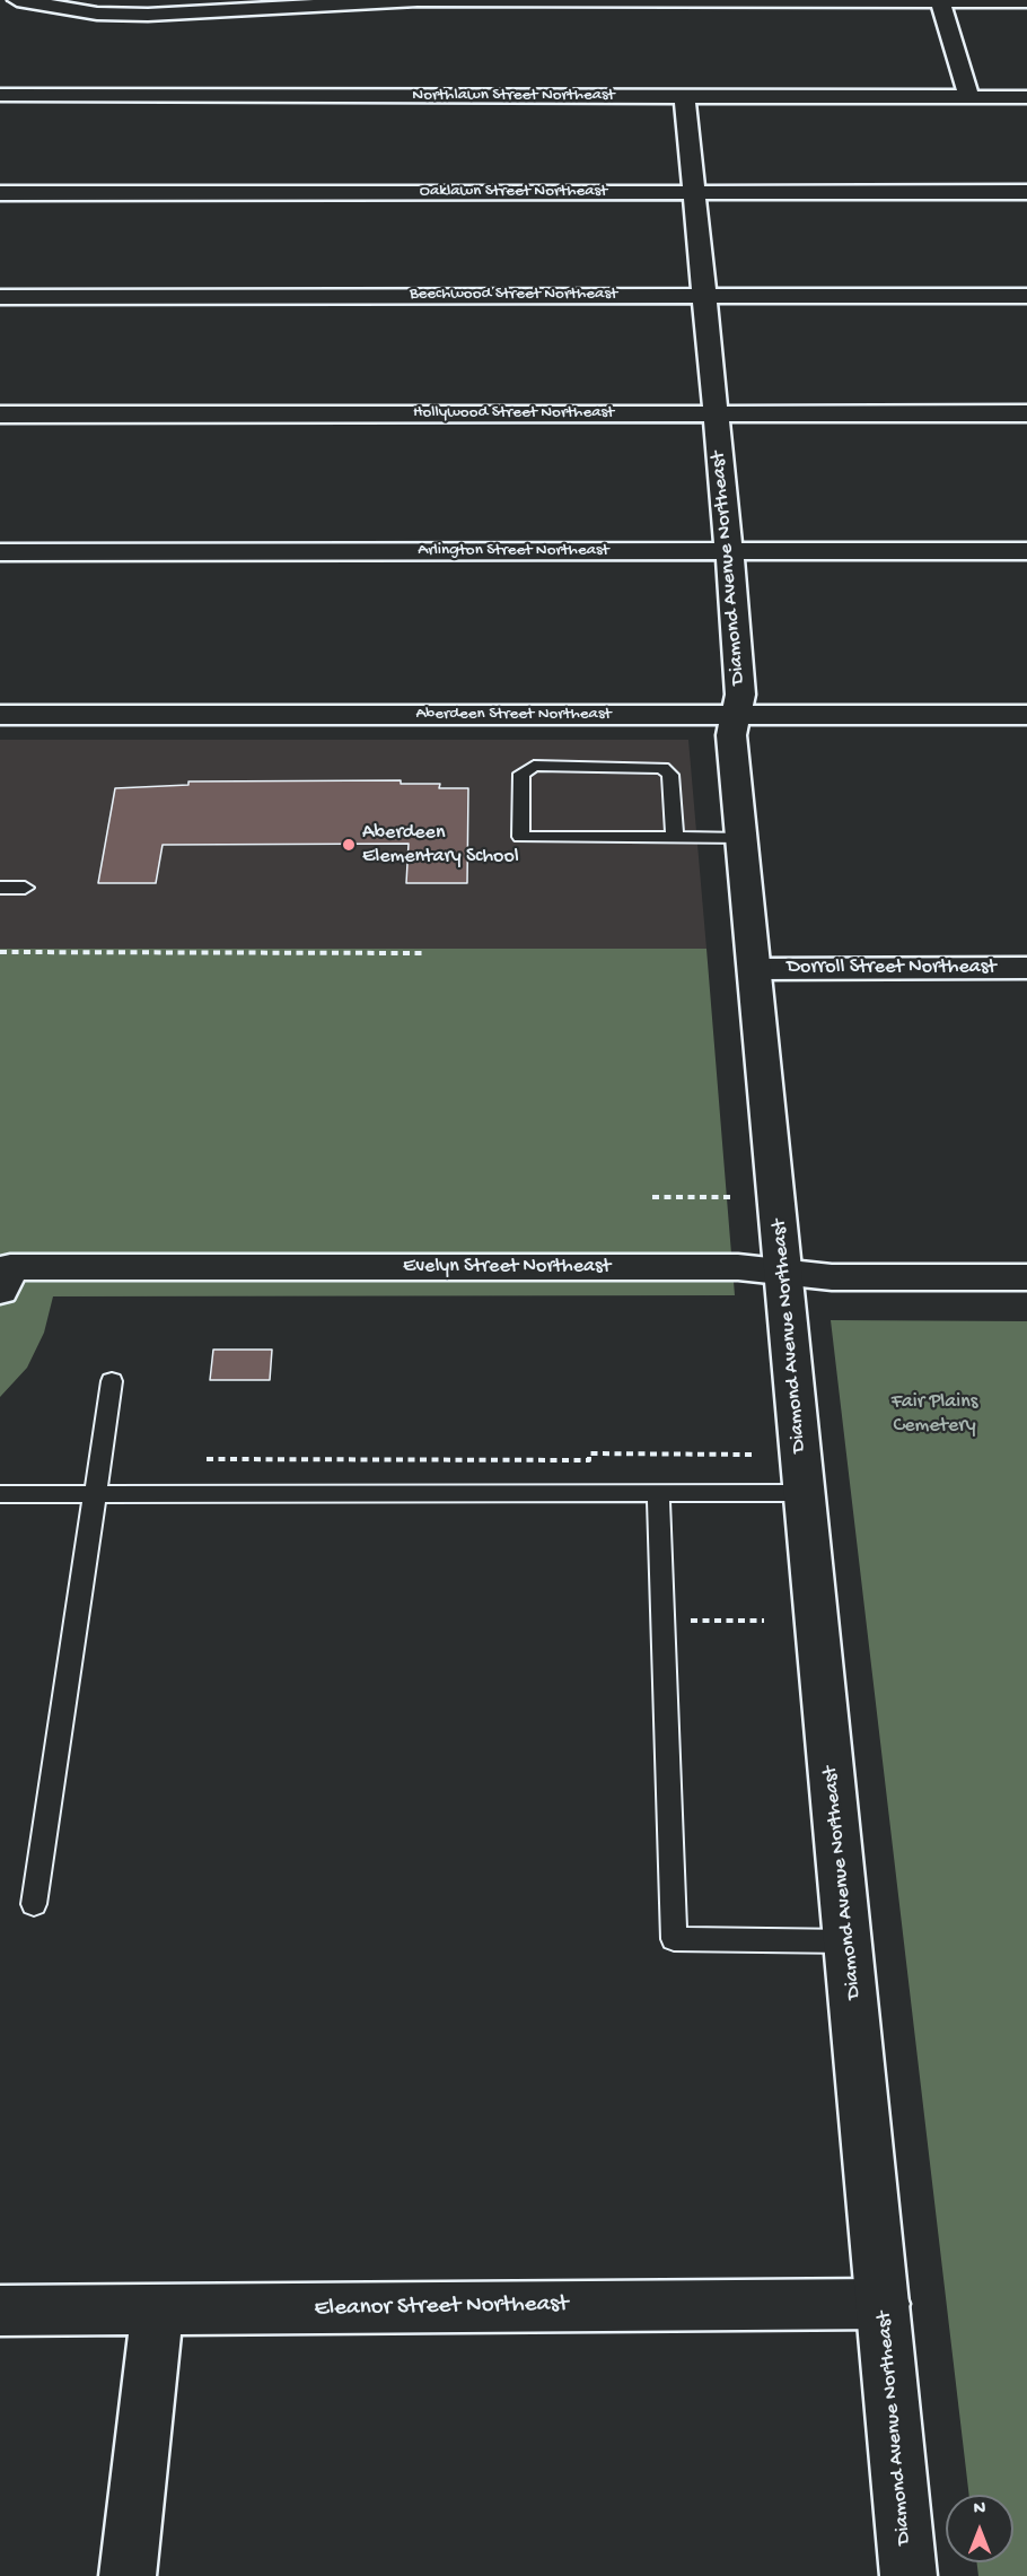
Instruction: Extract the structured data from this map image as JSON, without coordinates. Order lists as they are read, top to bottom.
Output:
{
  "streets": {
    "street": [
      "Northlawn Street Northeast",
      "Oaklawn Street Northeast",
      "Beechwood Street Northeast",
      "Hollywood Street Northeast",
      "Arlington Street Northeast",
      "Diamond Avenue Northeast",
      "Aberdeen Street Northeast",
      "Dorroll Street Northeast",
      "Evelyn Street Northeast",
      "Eleanor Street Northeast"
    ]
  },
  "crossings": [
    ["Northlawn Street Northeast", "Diamond Avenue Northeast"],
    ["Oaklawn Street Northeast", "Diamond Avenue Northeast"],
    ["Beechwood Street Northeast", "Diamond Avenue Northeast"],
    ["Hollywood Street Northeast", "Diamond Avenue Northeast"],
    ["Arlington Street Northeast", "Diamond Avenue Northeast"],
    ["Diamond Avenue Northeast", "Aberdeen Street Northeast"],
    ["Diamond Avenue Northeast", "Dorroll Street Northeast"],
    ["Diamond Avenue Northeast", "Evelyn Street Northeast"],
    ["Diamond Avenue Northeast", "Eleanor Street Northeast"]
  ],
  "parks": ["Fair Plains Cemetery"],
  "places": ["Aberdeen Elementary School"],
  "north": "top"
}
